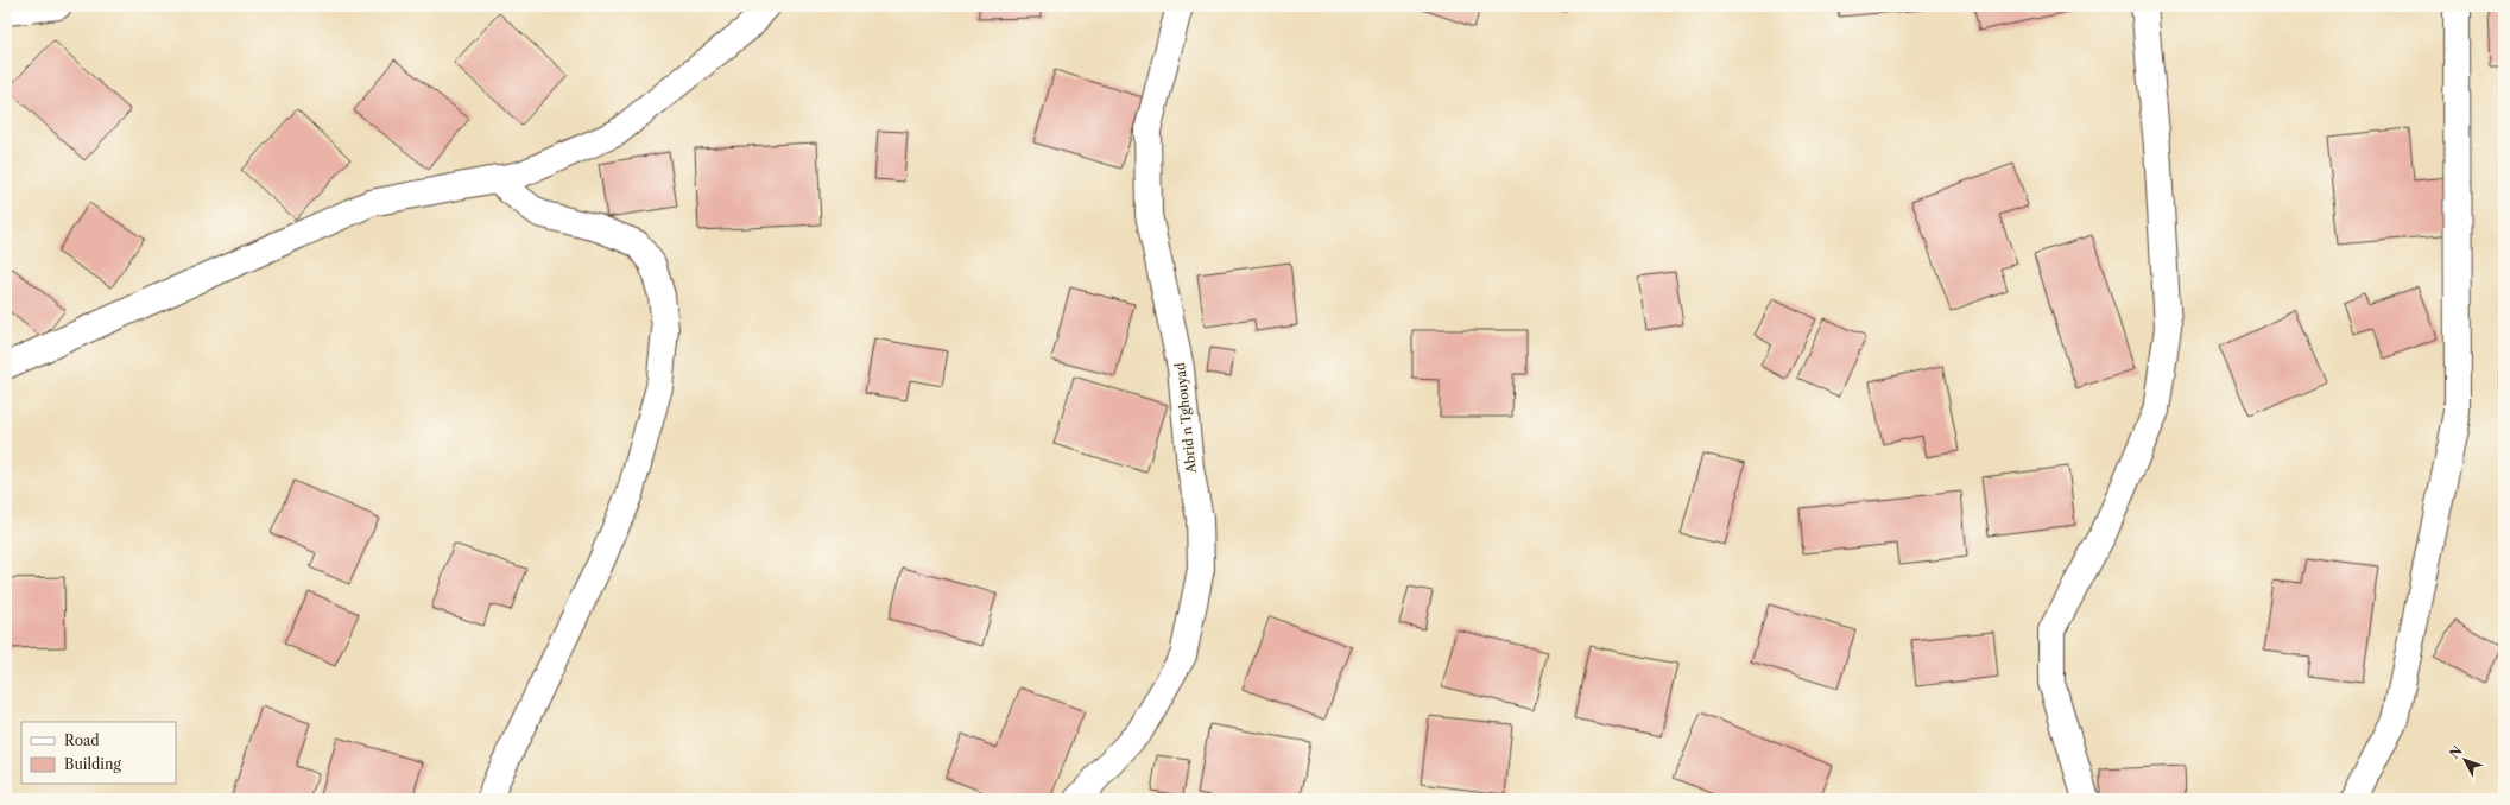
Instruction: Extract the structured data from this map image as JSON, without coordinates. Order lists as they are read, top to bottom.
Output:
{
  "streets": {
    "street": ["Abrid n Tghouyad"]
  },
  "legend": ["Road", "Building"],
  "north": "top left"
}
